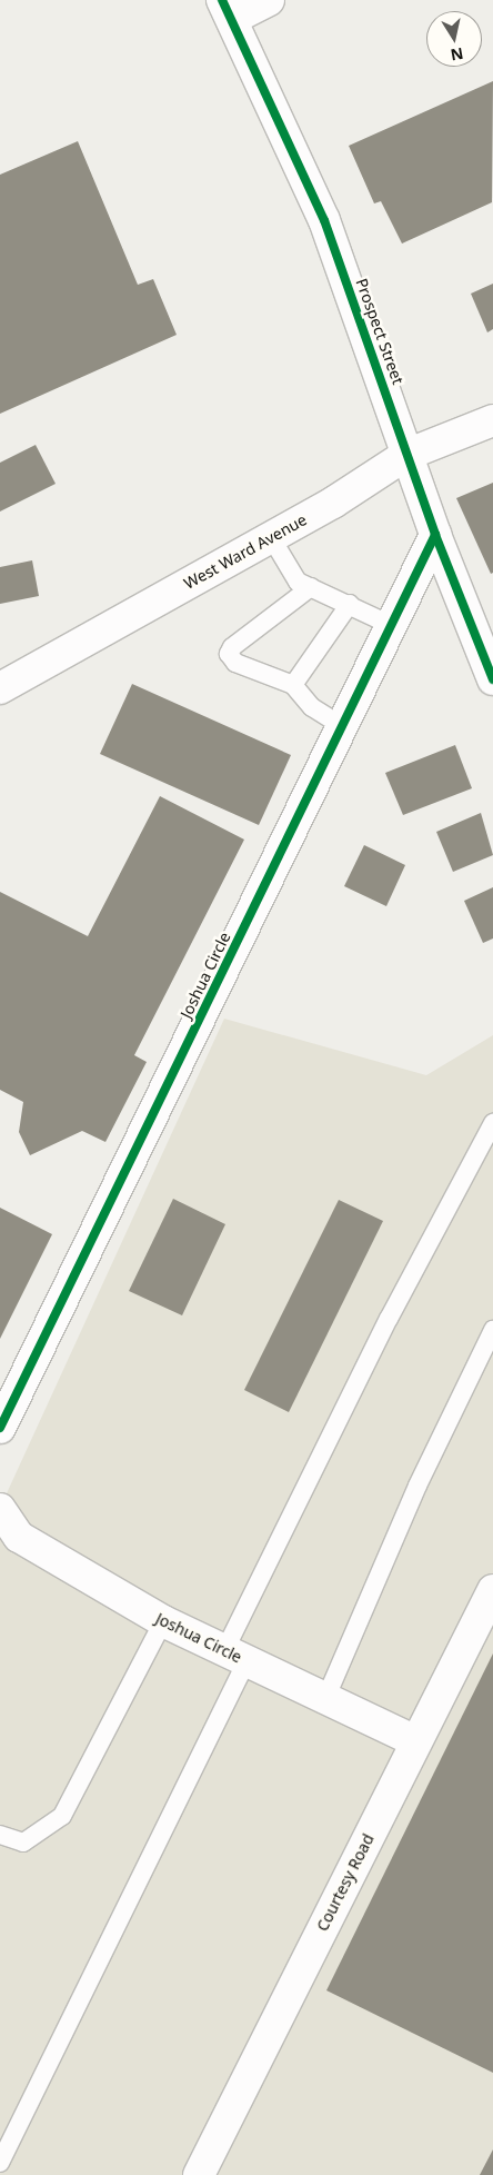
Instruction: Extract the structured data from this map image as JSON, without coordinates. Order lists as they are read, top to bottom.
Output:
{
  "streets": {
    "street": [
      "Prospect Street",
      "West Ward Avenue",
      "Joshua Circle",
      "Courtesy Road"
    ]
  },
  "crossings": [
    ["Prospect Street", "West Ward Avenue"],
    ["Prospect Street", "Joshua Circle"],
    ["Joshua Circle", "Courtesy Road"]
  ],
  "north": "bottom"
}
